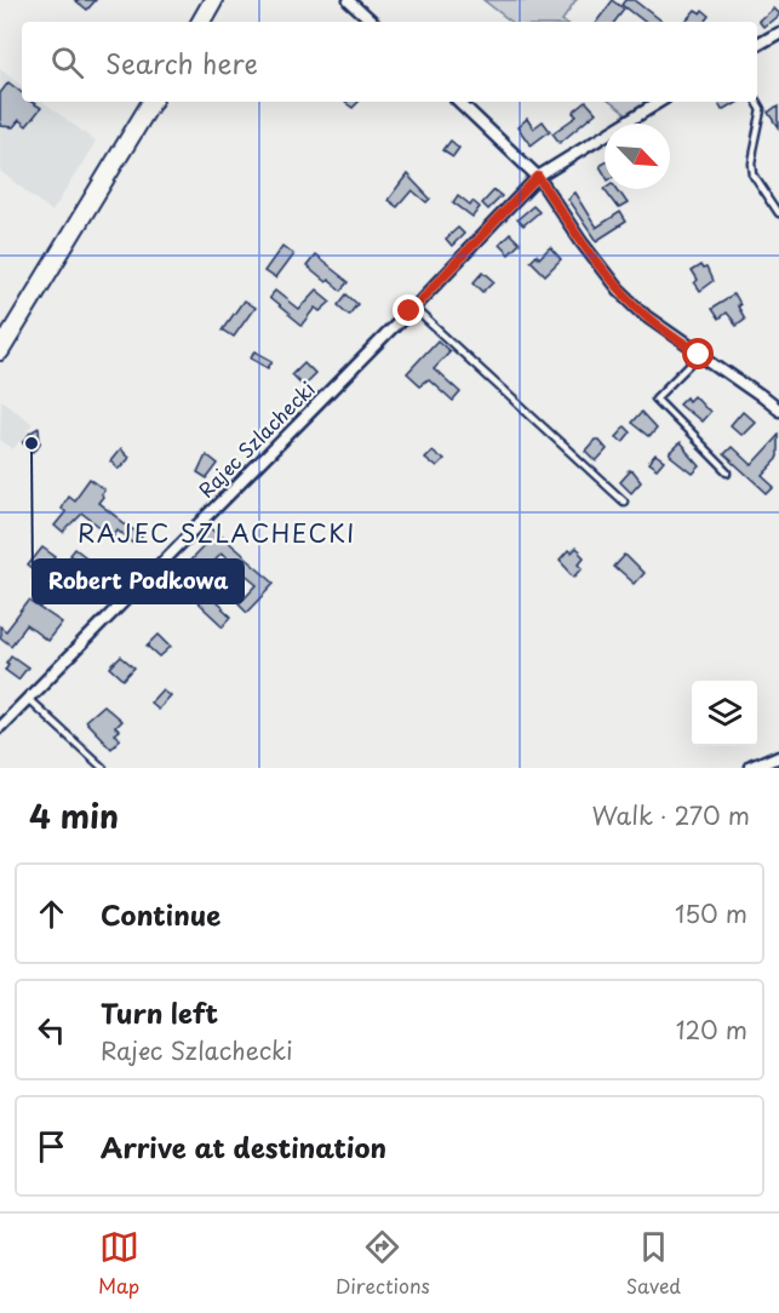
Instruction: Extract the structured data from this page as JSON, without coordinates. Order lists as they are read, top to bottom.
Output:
{
  "streets": {
    "street": ["Rajec Szlachecki"]
  },
  "districts": ["RAJEC SZLACHECKI"],
  "places": ["Robert Podkowa"],
  "north": "bottom right",
  "page": {
    "search": "Search here",
    "heading": ["4 min", "Walk · 270 m"],
    "list": [
      ["Continue", "150 m"],
      ["Turn left", "Rajec Szlachecki", "120 m"],
      "Arrive at destination"
    ],
    "nav": ["Map", "Directions", "Saved"]
  }
}
